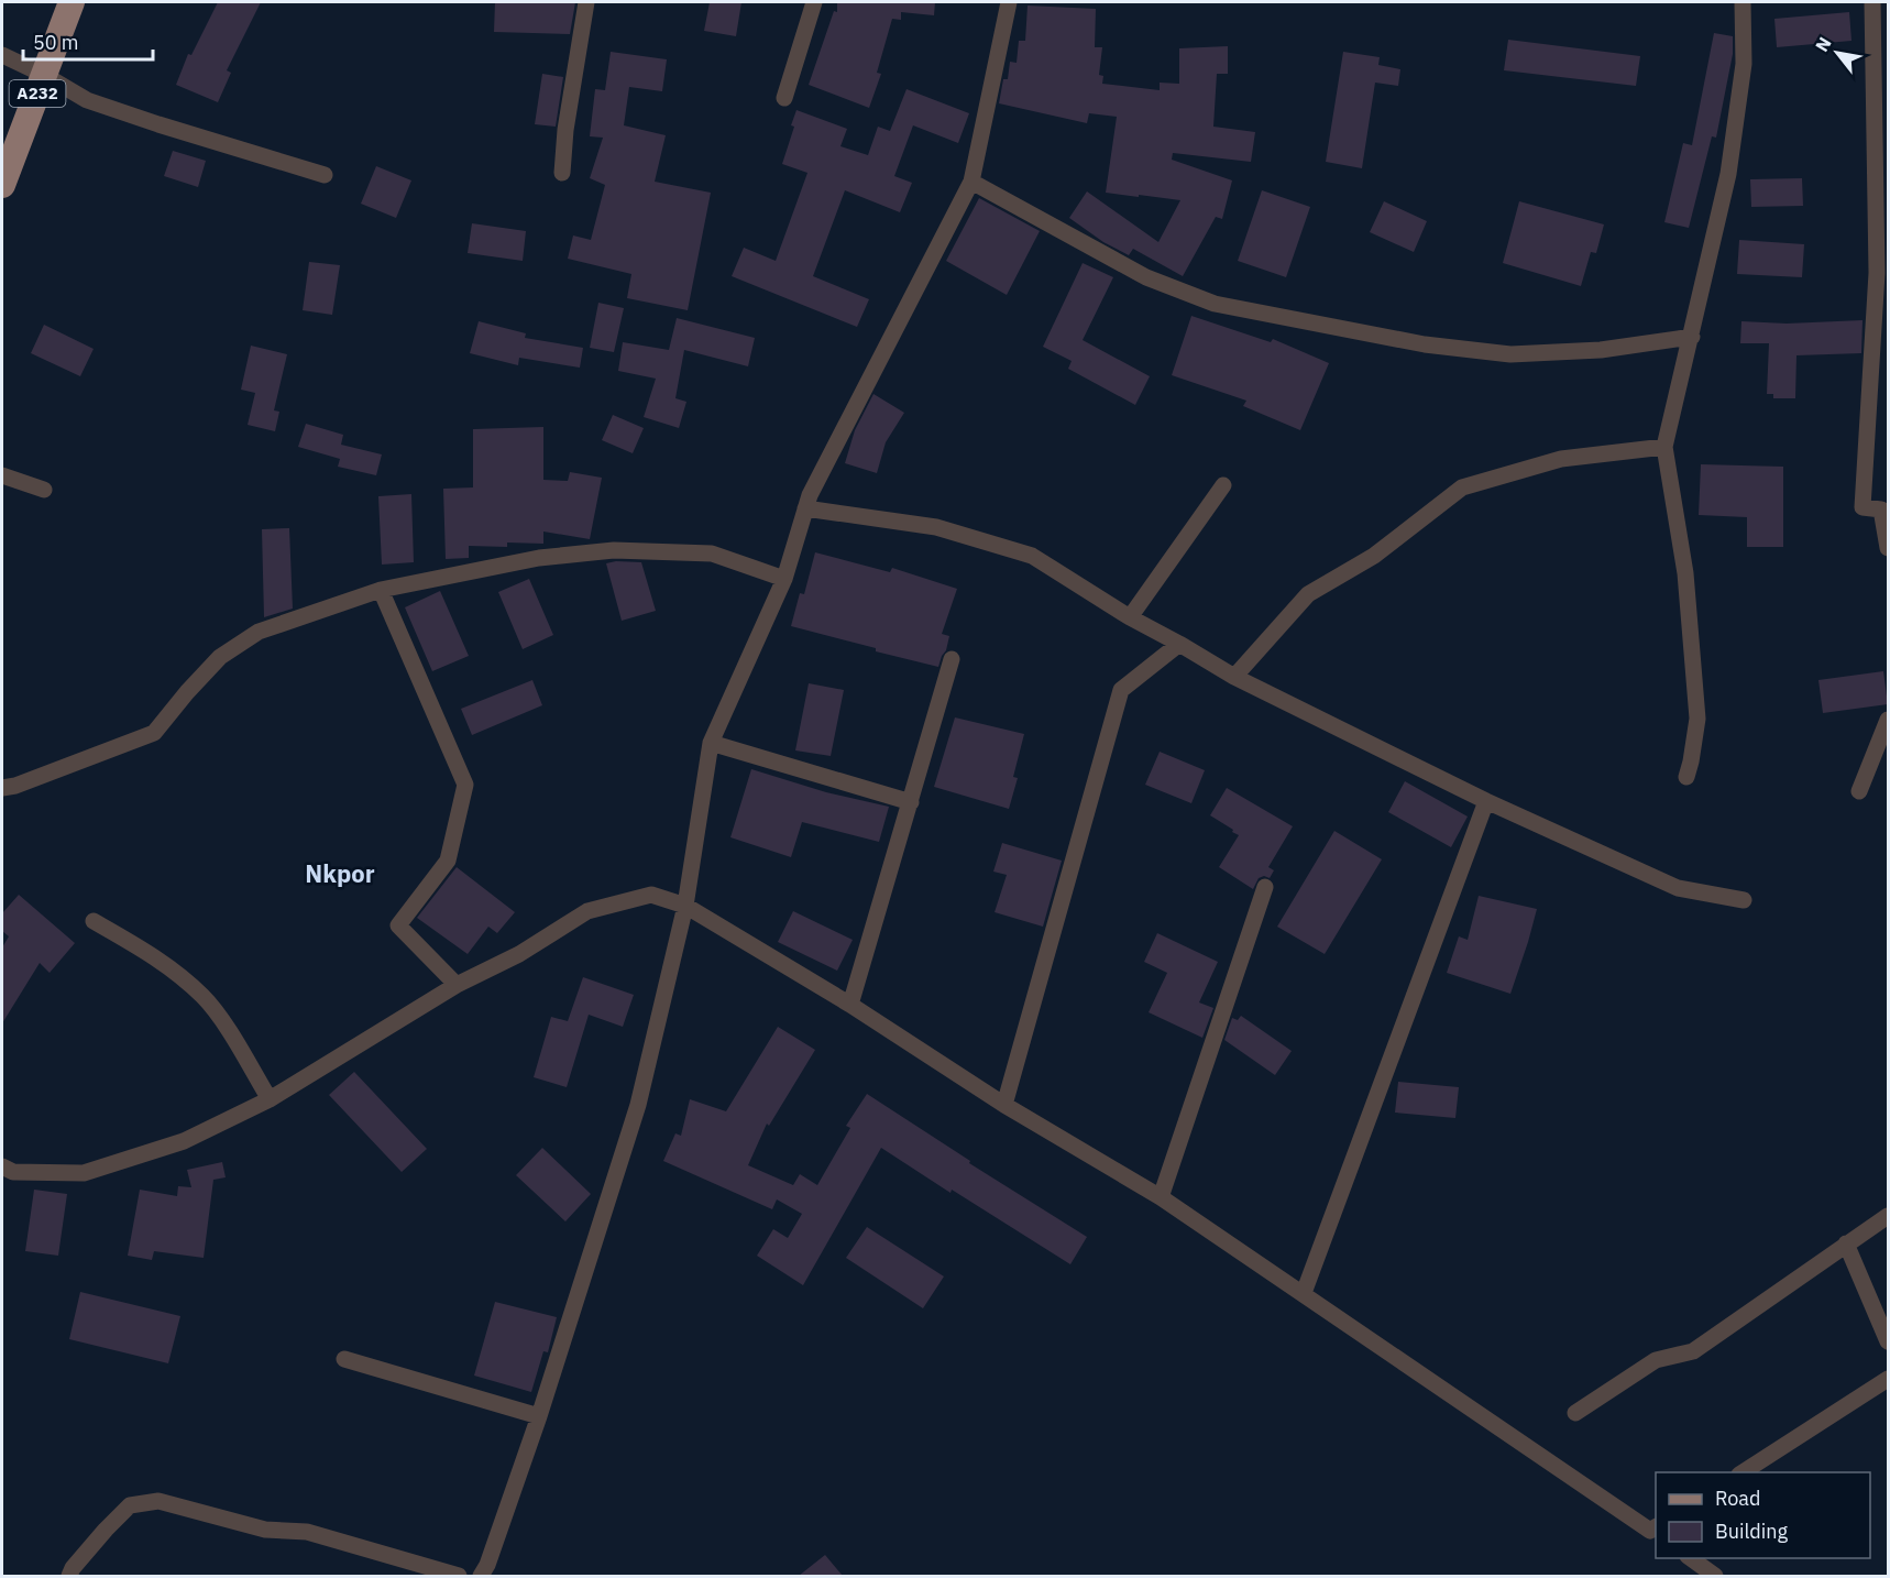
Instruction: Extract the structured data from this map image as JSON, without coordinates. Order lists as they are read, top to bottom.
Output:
{
  "streets": {
    "main road": ["A232"]
  },
  "districts": ["Nkpor"],
  "legend": ["Road", "Building"],
  "scale_bar": "50 m",
  "north": "top left"
}
